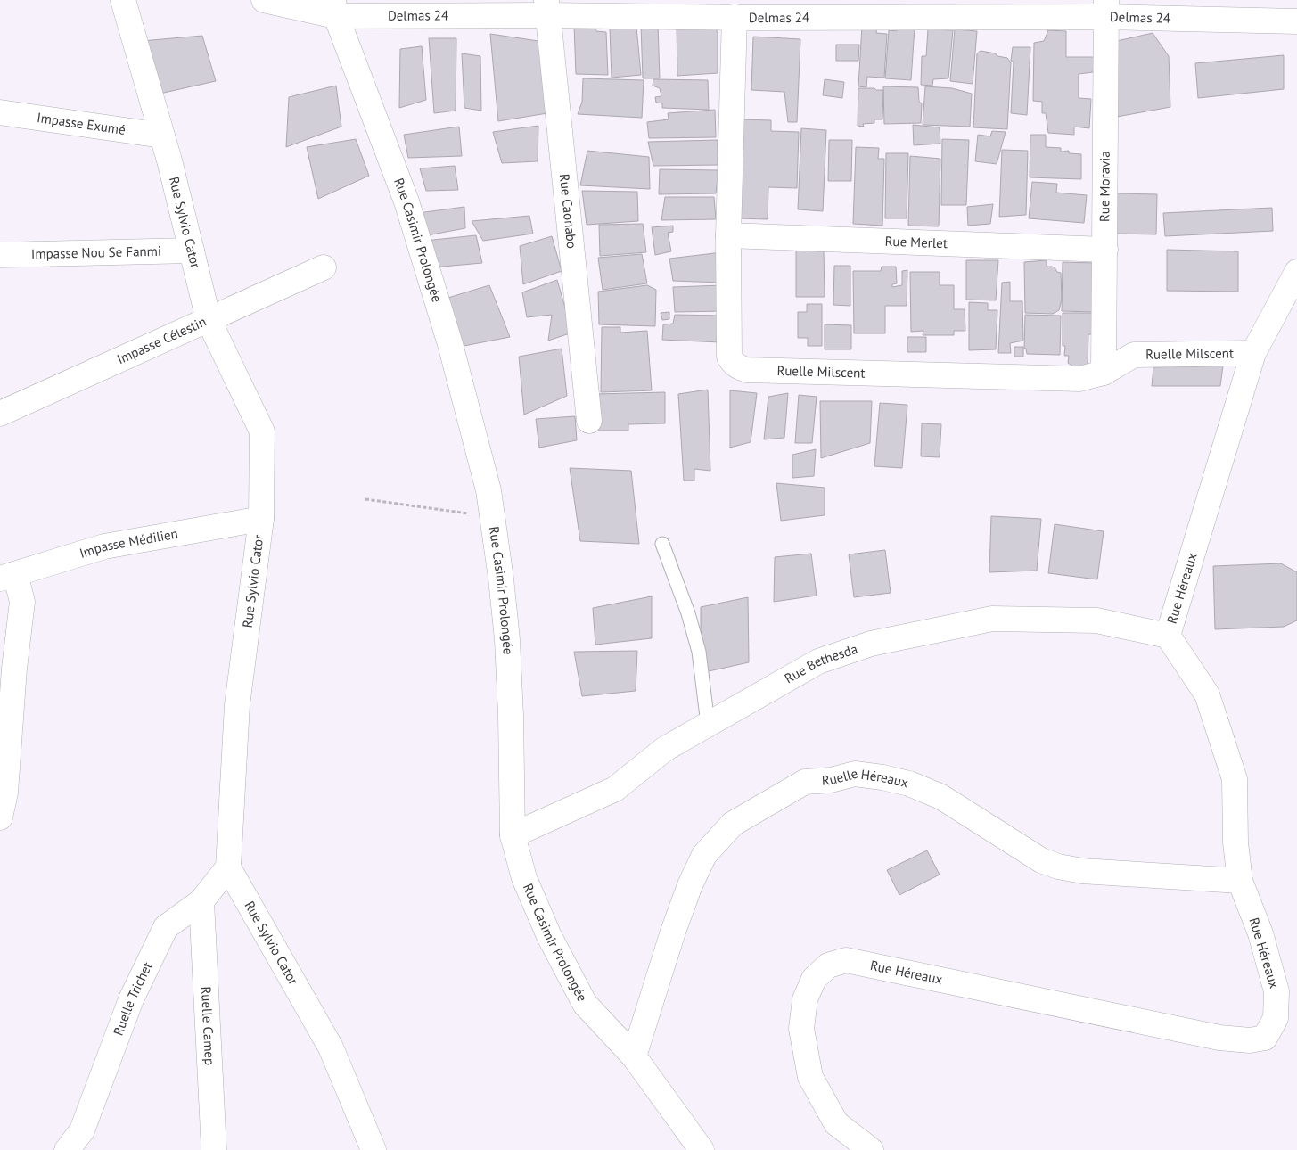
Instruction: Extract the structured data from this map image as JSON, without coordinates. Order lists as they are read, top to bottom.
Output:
{
  "streets": {
    "street": [
      "Delmas 24",
      "Impasse Exumé",
      "Rue Moravia",
      "Rue Caonabo",
      "Rue Sylvio Cator",
      "Rue Casimir Prolongée",
      "Rue Merlet",
      "Impasse Nou Se Fanmi",
      "Impasse Célestin",
      "Ruelle Milscent",
      "Impasse Médilien",
      "Rue Héreaux",
      "Rue Bethesda",
      "Ruelle Héreaux",
      "Ruelle Trichet",
      "Ruelle Camep"
    ]
  },
  "crossings": [
    ["Delmas 24", "Rue Moravia"],
    ["Delmas 24", "Rue Caonabo"],
    ["Delmas 24", "Rue Casimir Prolongée"],
    ["Delmas 24", "Ruelle Milscent"],
    ["Impasse Exumé", "Rue Sylvio Cator"],
    ["Rue Moravia", "Rue Merlet"],
    ["Rue Moravia", "Ruelle Milscent"],
    ["Rue Sylvio Cator", "Impasse Nou Se Fanmi"],
    ["Rue Sylvio Cator", "Impasse Célestin"],
    ["Rue Sylvio Cator", "Impasse Médilien"],
    ["Rue Sylvio Cator", "Ruelle Trichet"],
    ["Rue Casimir Prolongée", "Rue Bethesda"],
    ["Rue Casimir Prolongée", "Ruelle Héreaux"],
    ["Rue Merlet", "Ruelle Milscent"],
    ["Ruelle Milscent", "Rue Héreaux"],
    ["Rue Héreaux", "Rue Bethesda"],
    ["Rue Héreaux", "Ruelle Héreaux"],
    ["Ruelle Trichet", "Ruelle Camep"]
  ]
}
